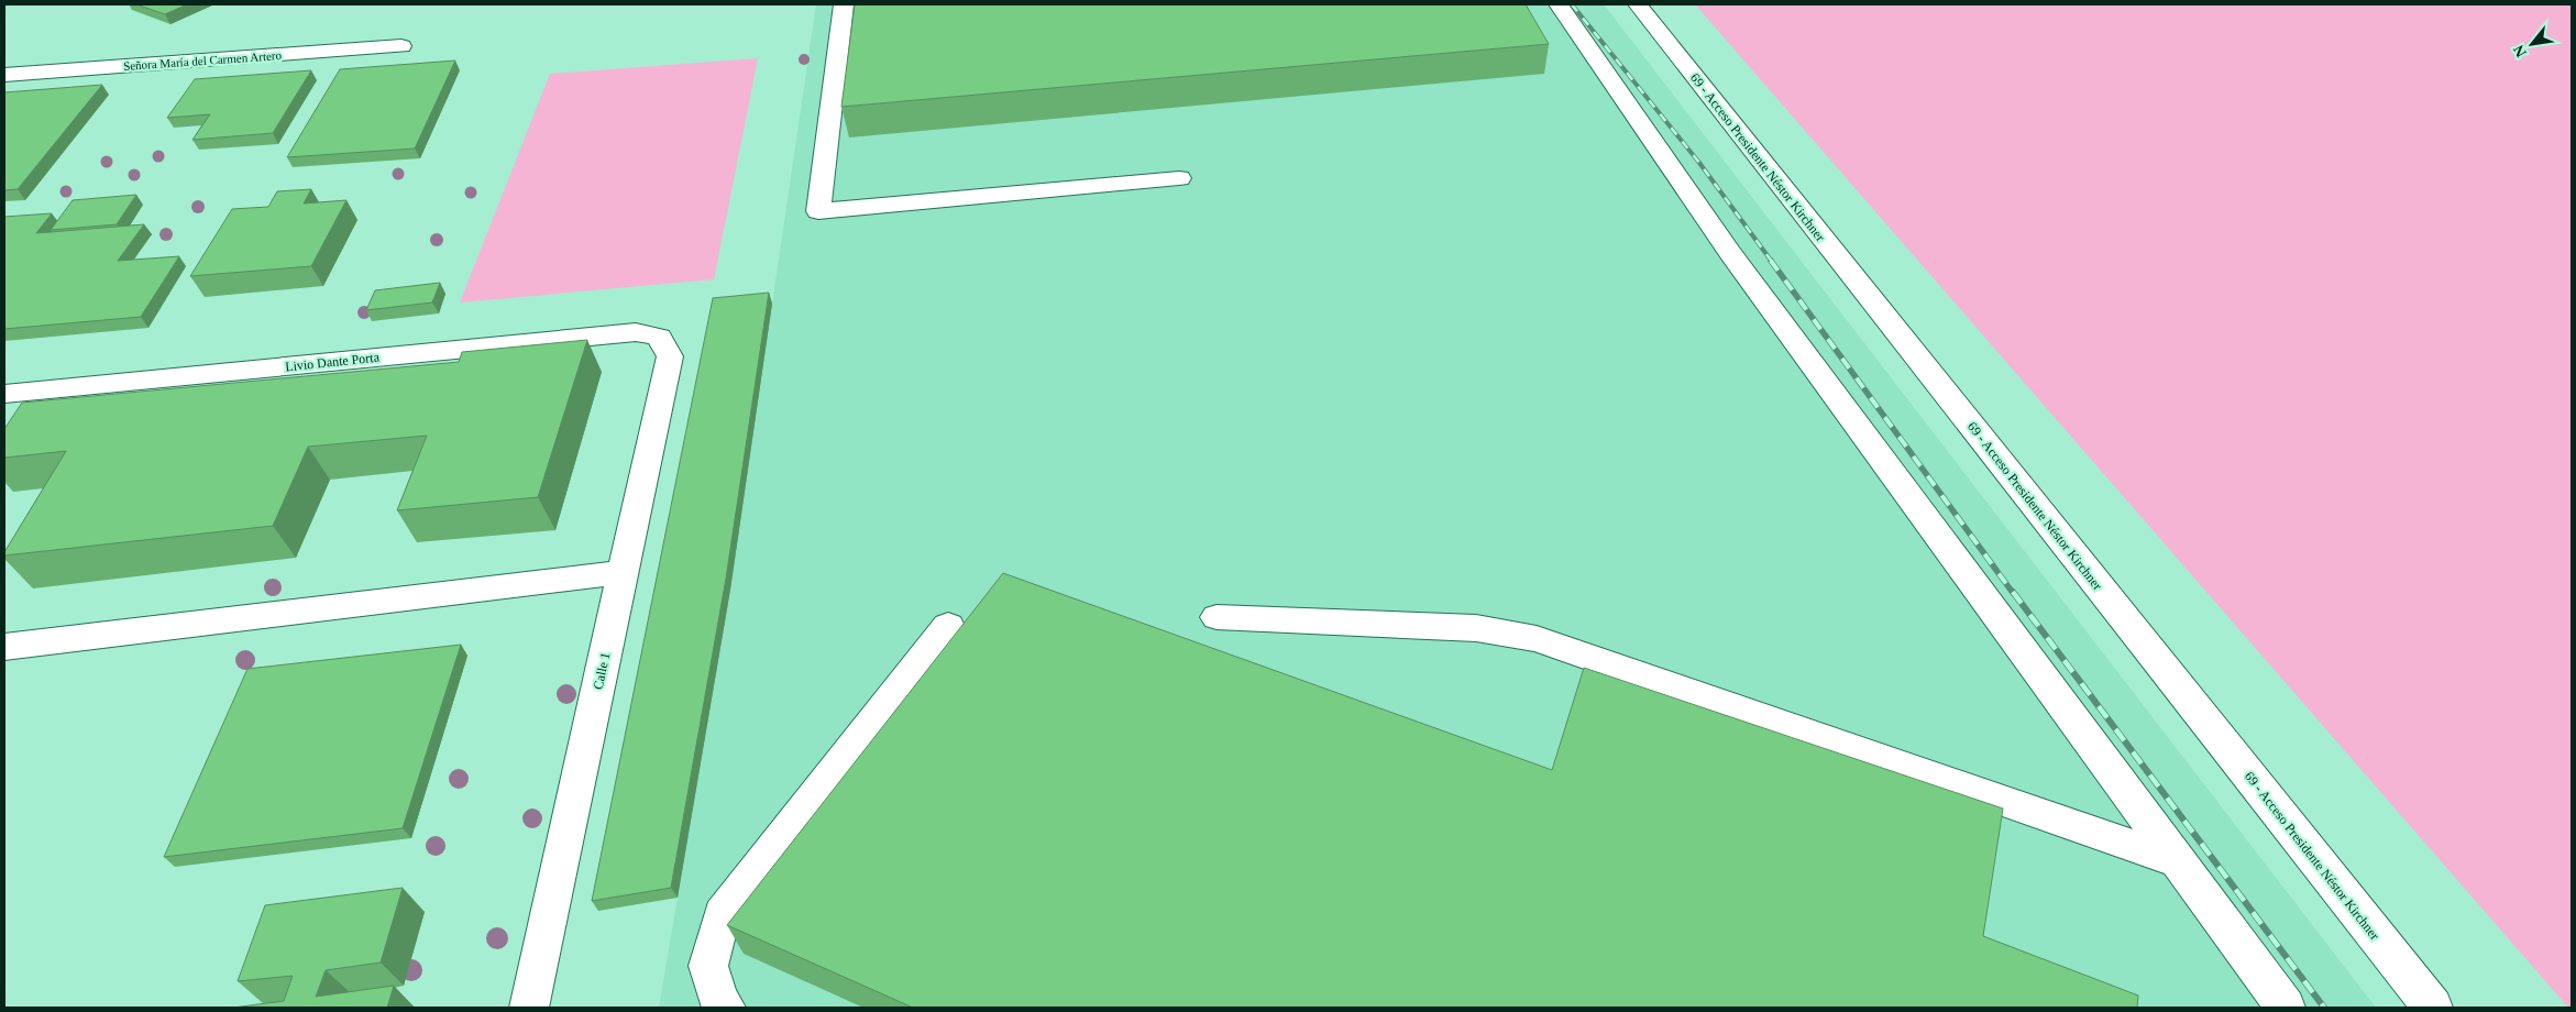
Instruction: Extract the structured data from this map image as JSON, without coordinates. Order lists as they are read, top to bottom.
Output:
{
  "streets": {
    "street": [
      "Señora María del Carmen Artero",
      "69 - Acceso Presidente Néstor Kirchner",
      "Livio Dante Porta",
      "Calle 1"
    ]
  },
  "crossings": [
    ["Livio Dante Porta", "Calle 1"]
  ],
  "north": "bottom left"
}
